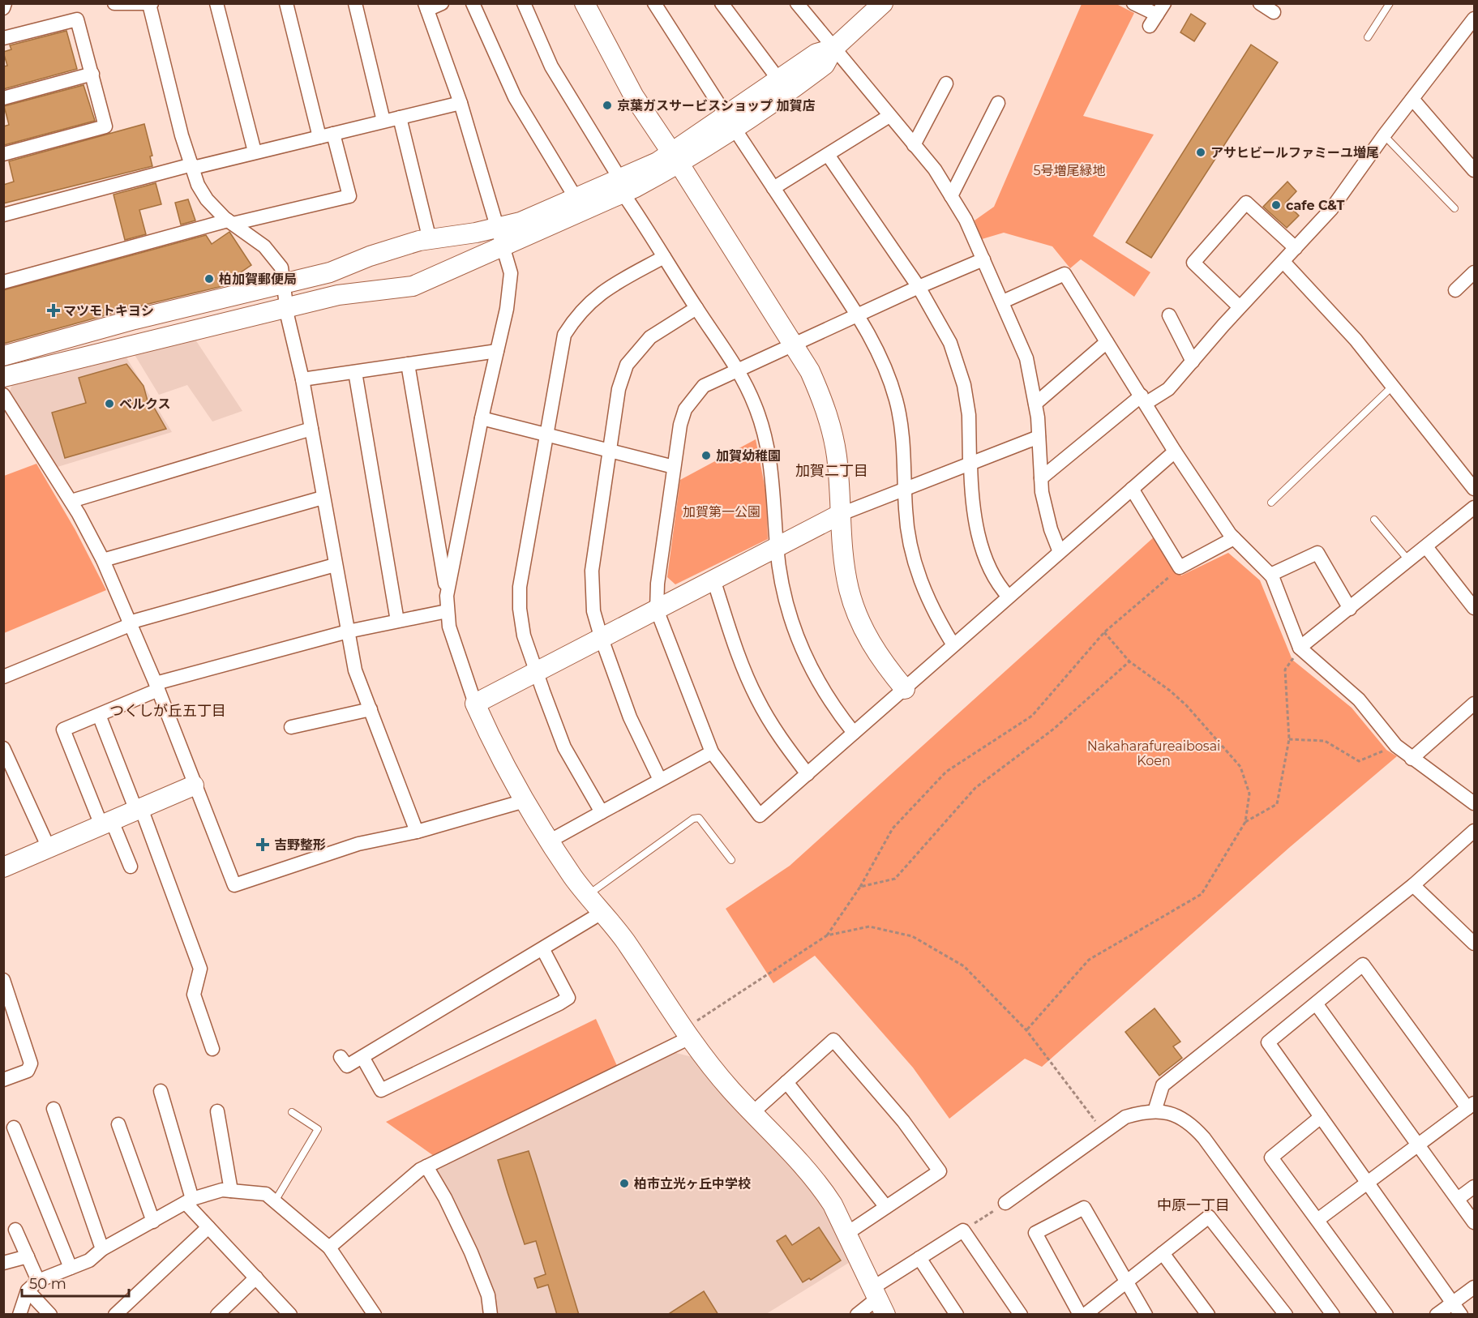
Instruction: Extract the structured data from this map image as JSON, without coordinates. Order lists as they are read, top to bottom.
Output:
{
  "districts": ["加賀二丁目", "つくしが丘五丁目", "中原一丁目"],
  "parks": ["5号増尾緑地", "加賀第一公園", "Nakaharafureaibosai Koen"],
  "places": {
    "other": [
      "京葉ガスサービスショップ 加賀店",
      "アサヒビールファミーユ増尾",
      "cafe C&T",
      "柏加賀郵便局",
      "ベルクス",
      "加賀幼稚園",
      "柏市立光ヶ丘中学校"
    ],
    "health": ["マツモトキヨシ", "吉野整形"]
  },
  "scale_bar": "50 m"
}
